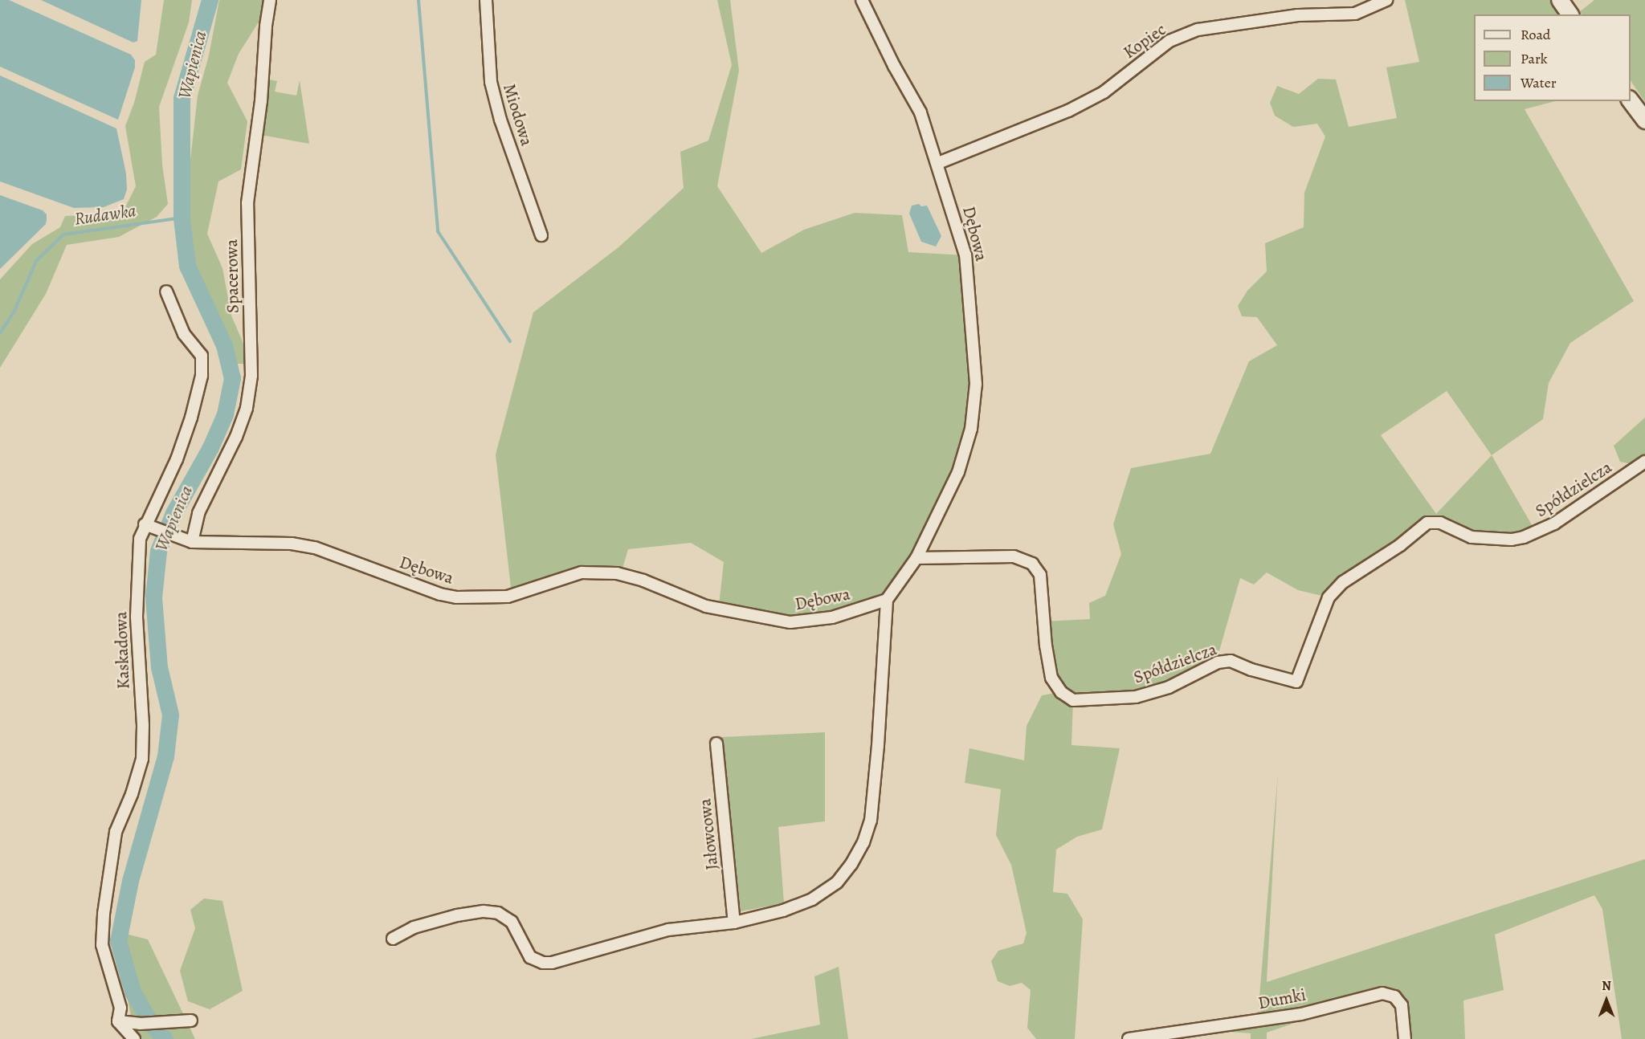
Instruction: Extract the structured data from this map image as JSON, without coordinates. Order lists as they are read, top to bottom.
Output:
{
  "streets": {
    "street": [
      "Kopiec",
      "Miodowa",
      "Dębowa",
      "Spacerowa",
      "Spółdzielcza",
      "Kaskadowa",
      "Jałowcowa",
      "Dumki"
    ]
  },
  "crossings": [
    ["Kopiec", "Dębowa"],
    ["Dębowa", "Spacerowa"],
    ["Dębowa", "Spółdzielcza"],
    ["Dębowa", "Kaskadowa"]
  ],
  "water": ["Wapienica", "Rudawka"],
  "legend": ["Road", "Park", "Water"],
  "north": "top"
}
